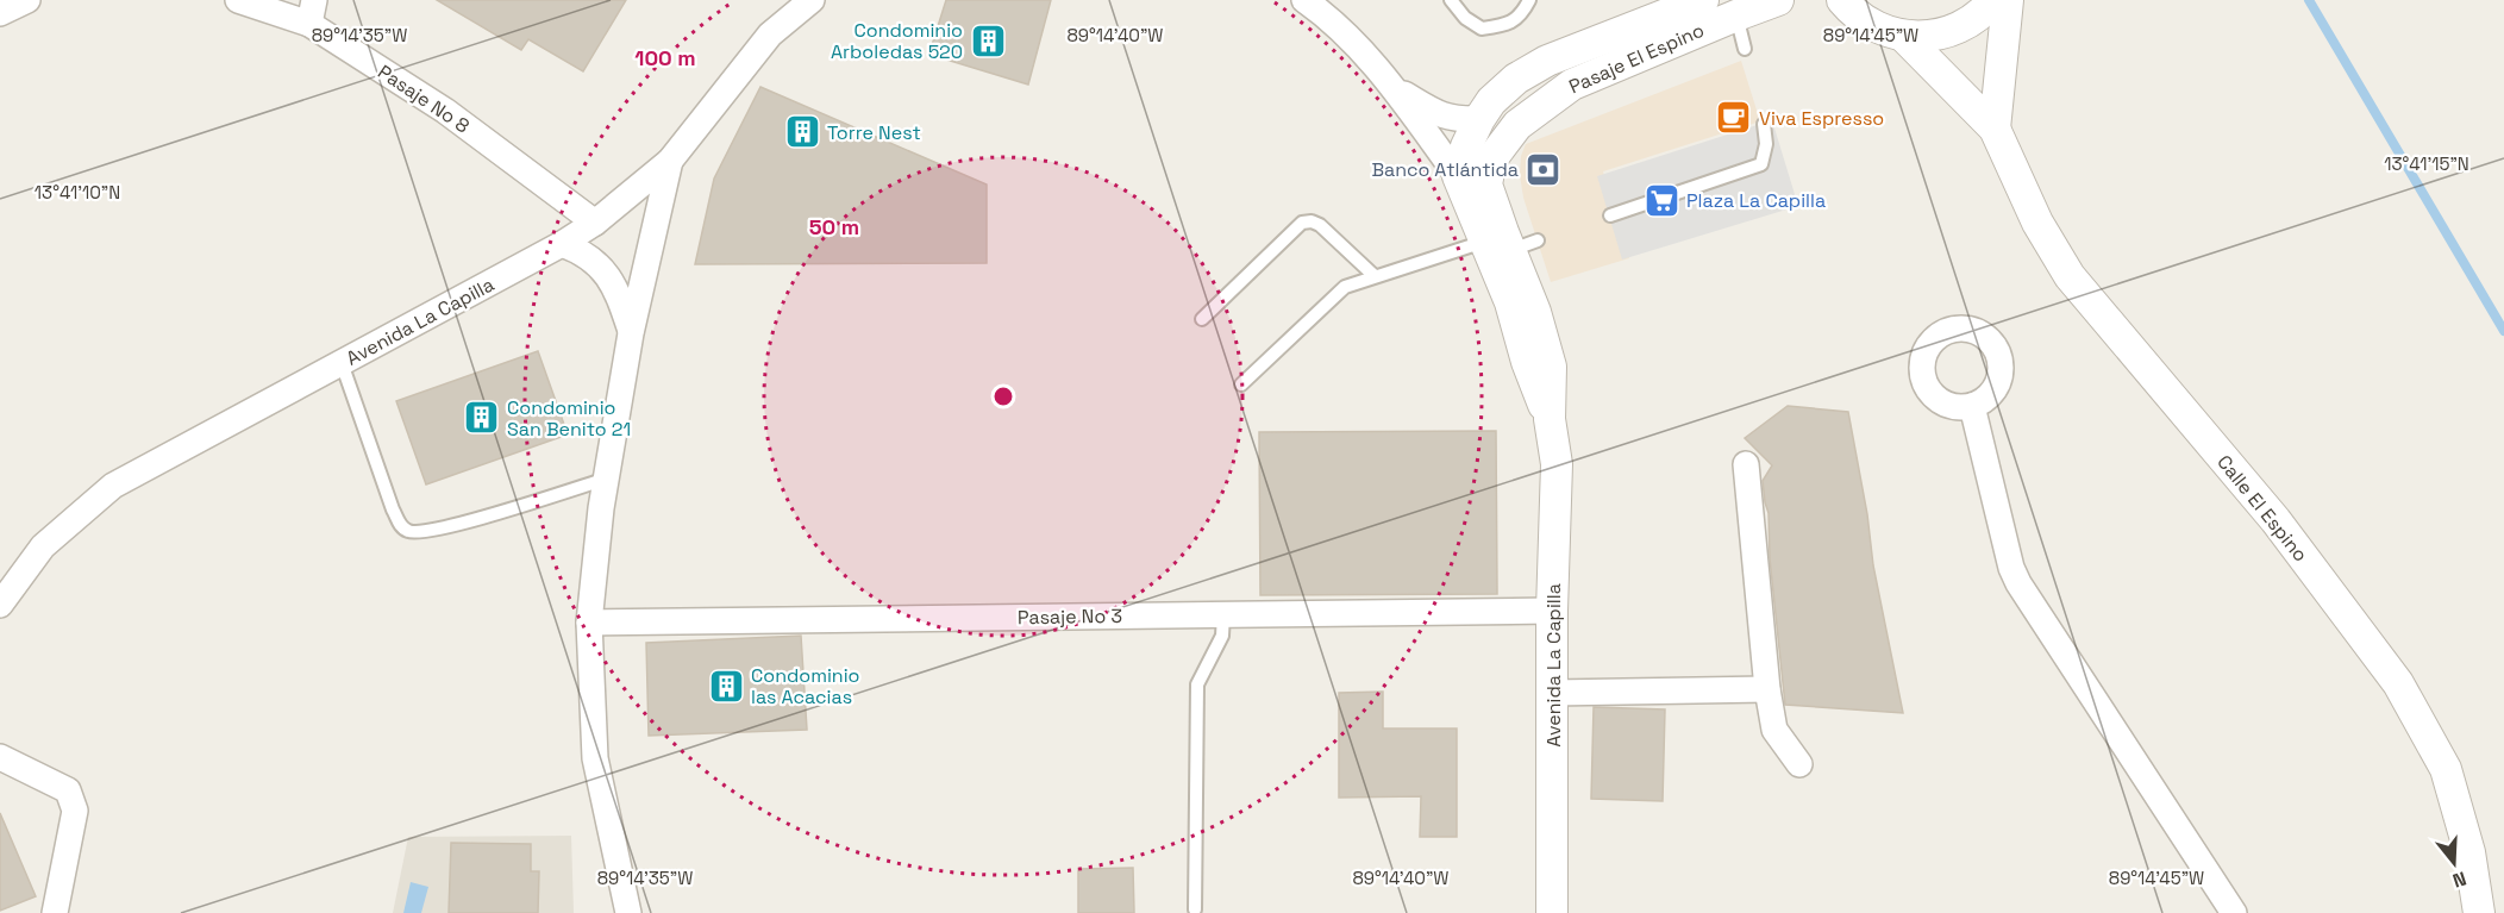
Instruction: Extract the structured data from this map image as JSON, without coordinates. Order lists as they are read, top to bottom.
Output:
{
  "streets": {
    "street": [
      "Pasaje El Espino",
      "Pasaje No 8",
      "Avenida La Capilla",
      "Calle El Espino",
      "Pasaje No 3"
    ]
  },
  "crossings": [
    ["Pasaje El Espino", "Avenida La Capilla"],
    ["Pasaje No 8", "Avenida La Capilla"],
    ["Avenida La Capilla", "Pasaje No 3"]
  ],
  "places": {
    "building": [
      "Condominio Arboledas 520",
      "Torre Nest",
      "Condominio San Benito 21",
      "Condominio las Acacias"
    ],
    "cafe": ["Viva Espresso"],
    "bank": ["Banco Atlántida"],
    "supermarket": ["Plaza La Capilla"]
  },
  "north": "bottom",
  "coordinates": [
    "89°14'35\"W",
    "89°14'40\"W",
    "89°14'45\"W",
    "13°41'15\"N",
    "13°41'10\"N"
  ],
  "rings": ["100 m", "50 m"]
}
